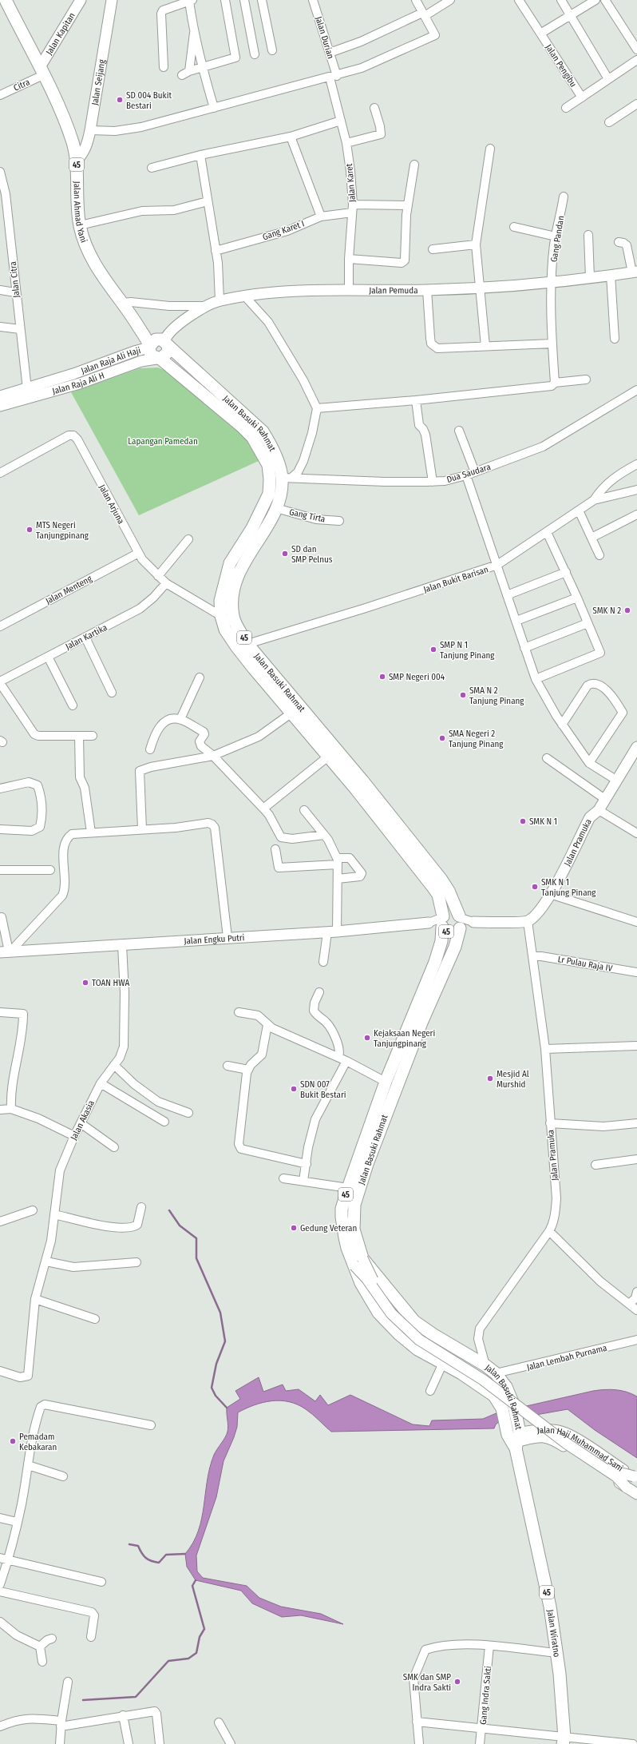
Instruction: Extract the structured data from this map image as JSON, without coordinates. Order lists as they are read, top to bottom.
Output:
{
  "streets": {
    "highway": [
      "45",
      "Jalan Ahmad Yani",
      "Jalan Basuki Rahmat",
      "Jalan Wiratno"
    ],
    "main road": [
      "Jalan Kapitan",
      "Jalan Seijang",
      "Jalan Pemuda",
      "Jalan Raja Ali Haji",
      "Jalan Raja Ali H",
      "Jalan Pramuka",
      "Jalan Engku Putri",
      "Jalan Haji Muhammad Sani"
    ],
    "street": [
      "Jalan Durian",
      "Jalan Pengibu",
      "Citra",
      "Jalan Karet",
      "Gang Karet I",
      "Gang Pandan",
      "Jalan Citra",
      "Dua Saudara",
      "Jalan Arjuna",
      "Gang Tirta",
      "Jalan Bukit Barisan",
      "Jalan Menteng",
      "Jalan Kartika",
      "Lr Pulau Raja IV",
      "Jalan Akasia",
      "Jalan Lembah Purnama",
      "Gang Indra Sakti"
    ]
  },
  "crossings": [
    ["Jalan Kapitan", "Citra"],
    ["Jalan Kapitan", "Jalan Ahmad Yani"],
    ["Jalan Durian", "Jalan Karet"],
    ["Jalan Seijang", "Jalan Ahmad Yani"],
    ["Citra", "Jalan Ahmad Yani"],
    ["45", "Jalan Ahmad Yani"],
    ["45", "Jalan Pemuda"],
    ["45", "Jalan Raja Ali Haji"],
    ["45", "Jalan Raja Ali H"],
    ["45", "Jalan Basuki Rahmat"],
    ["Jalan Karet", "Gang Karet I"],
    ["Jalan Karet", "Jalan Pemuda"],
    ["Jalan Ahmad Yani", "Jalan Pemuda"],
    ["Jalan Ahmad Yani", "Jalan Raja Ali Haji"],
    ["Jalan Ahmad Yani", "Jalan Raja Ali H"],
    ["Jalan Ahmad Yani", "Jalan Basuki Rahmat"],
    ["Gang Pandan", "Jalan Pemuda"],
    ["Jalan Citra", "Jalan Raja Ali Haji"],
    ["Jalan Pemuda", "Jalan Raja Ali Haji"],
    ["Jalan Pemuda", "Jalan Raja Ali H"],
    ["Jalan Pemuda", "Jalan Basuki Rahmat"],
    ["Jalan Raja Ali Haji", "Jalan Raja Ali H"],
    ["Jalan Raja Ali Haji", "Jalan Basuki Rahmat"],
    ["Jalan Raja Ali H", "Jalan Basuki Rahmat"],
    ["Jalan Basuki Rahmat", "Dua Saudara"],
    ["Jalan Basuki Rahmat", "Jalan Arjuna"],
    ["Jalan Basuki Rahmat", "Gang Tirta"],
    ["Jalan Basuki Rahmat", "Jalan Bukit Barisan"],
    ["Jalan Basuki Rahmat", "Jalan Pramuka"],
    ["Jalan Basuki Rahmat", "Jalan Lembah Purnama"],
    ["Jalan Basuki Rahmat", "Jalan Haji Muhammad Sani"],
    ["Jalan Basuki Rahmat", "Jalan Wiratno"],
    ["Jalan Arjuna", "Jalan Menteng"],
    ["Jalan Arjuna", "Jalan Kartika"],
    ["Jalan Pramuka", "Lr Pulau Raja IV"],
    ["Jalan Engku Putri", "Jalan Akasia"],
    ["Jalan Haji Muhammad Sani", "Jalan Wiratno"]
  ],
  "parks": ["Lapangan Pamedan"],
  "places": [
    "SD 004 Bukit Bestari",
    "MTS Negeri Tanjungpinang",
    "SD dan SMP Pelnus",
    "SMK N 2",
    "SMP N 1 Tanjung Pinang",
    "SMP Negeri 004",
    "SMA N 2 Tanjung Pinang",
    "SMA Negeri 2 Tanjung Pinang",
    "SMK N 1",
    "SMK N 1 Tanjung Pinang",
    "TOAN HWA",
    "Kejaksaan Negeri Tanjungpinang",
    "Mesjid Al Murshid",
    "SDN 007 Bukit Bestari",
    "Gedung Veteran",
    "Pemadam Kebakaran",
    "SMK dan SMP Indra Sakti"
  ]
}
